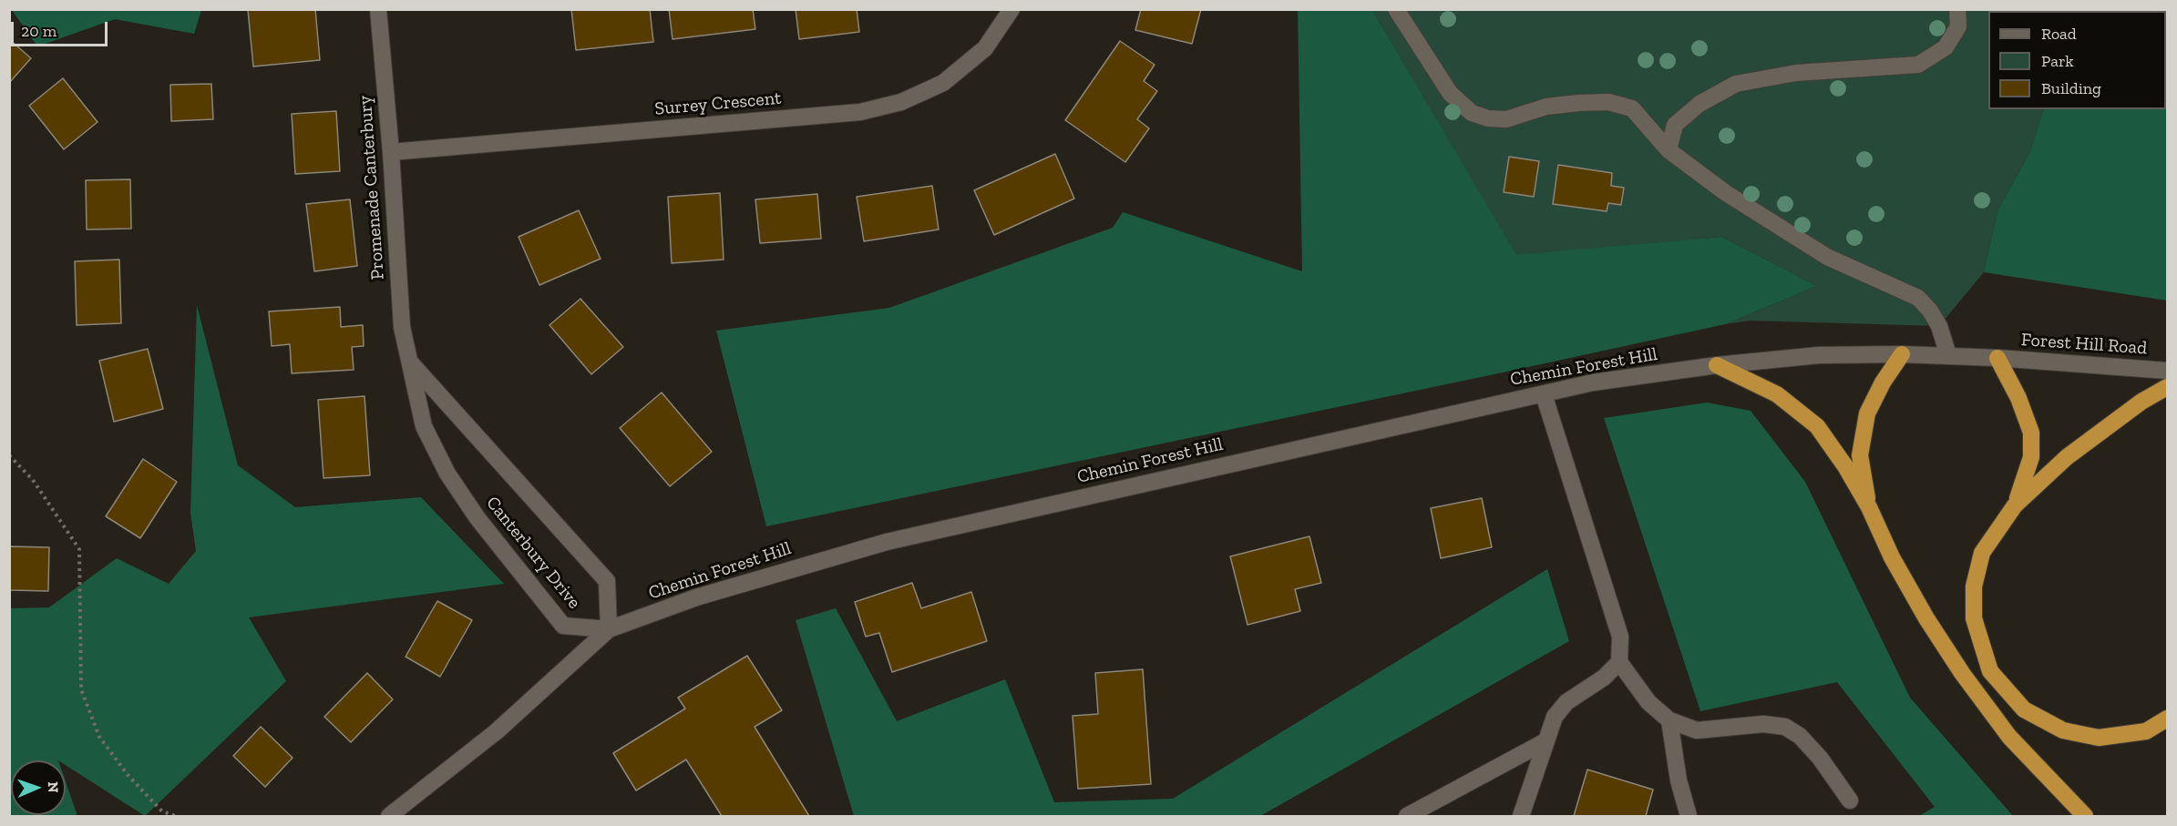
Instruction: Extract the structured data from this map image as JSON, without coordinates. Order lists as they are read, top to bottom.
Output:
{
  "streets": {
    "street": [
      "Surrey Crescent",
      "Promenade Canterbury",
      "Forest Hill Road",
      "Chemin Forest Hill",
      "Canterbury Drive"
    ]
  },
  "crossings": [
    ["Surrey Crescent", "Promenade Canterbury"],
    ["Promenade Canterbury", "Canterbury Drive"],
    ["Forest Hill Road", "Chemin Forest Hill"],
    ["Chemin Forest Hill", "Canterbury Drive"]
  ],
  "legend": ["Road", "Park", "Building"],
  "scale_bar": "20 m",
  "north": "right"
}
